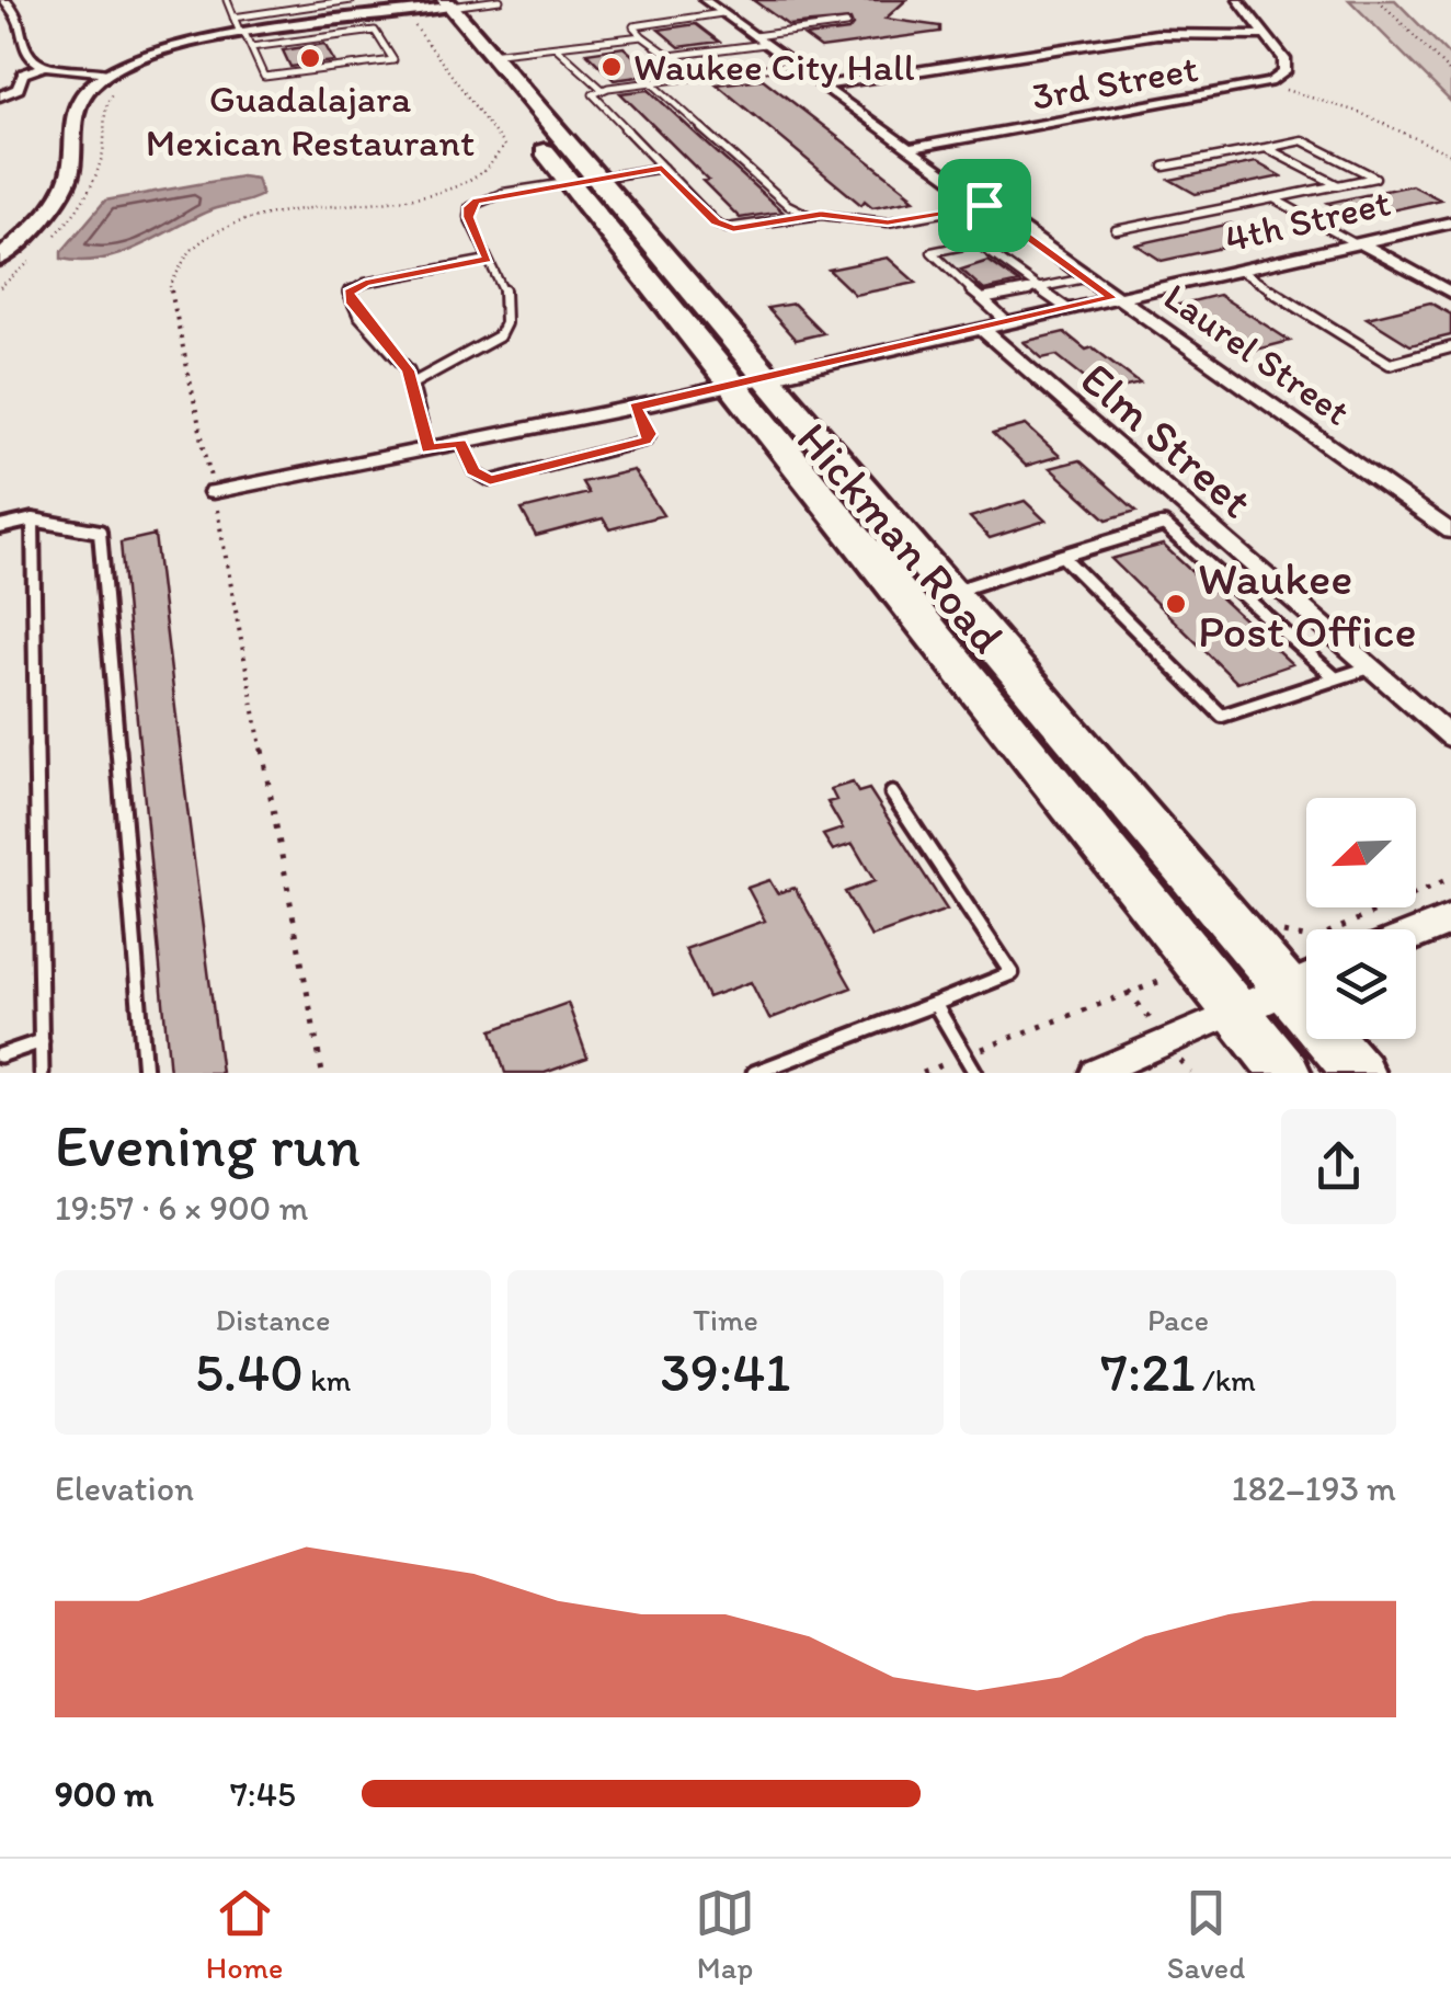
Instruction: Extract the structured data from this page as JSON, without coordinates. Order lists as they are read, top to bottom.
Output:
{
  "streets": {
    "highway": ["Hickman Road"],
    "street": [
      "3rd Street",
      "4th Street",
      "Laurel Street",
      "Elm Street"
    ]
  },
  "crossings": [
    ["3rd Street", "Laurel Street"],
    ["4th Street", "Laurel Street"],
    ["4th Street", "Elm Street"],
    ["4th Street", "Hickman Road"]
  ],
  "places": ["Guadalajara Mexican Restaurant", "Waukee City Hall", "Waukee Post Office"],
  "north": "bottom left",
  "page": {
    "heading": ["Evening run", "19:57 · 6 × 900 m"],
    "stats": [
      ["Distance", "5.40 km"],
      ["Time", "39:41"],
      ["Pace", "7:21 /km"]
    ],
    "chart": ["Elevation", "182–193 m"],
    "list": [
      {
        "name": "900 m",
        "note": "7:45"
      }
    ],
    "tabs": ["Home", "Map", "Saved"]
  }
}
